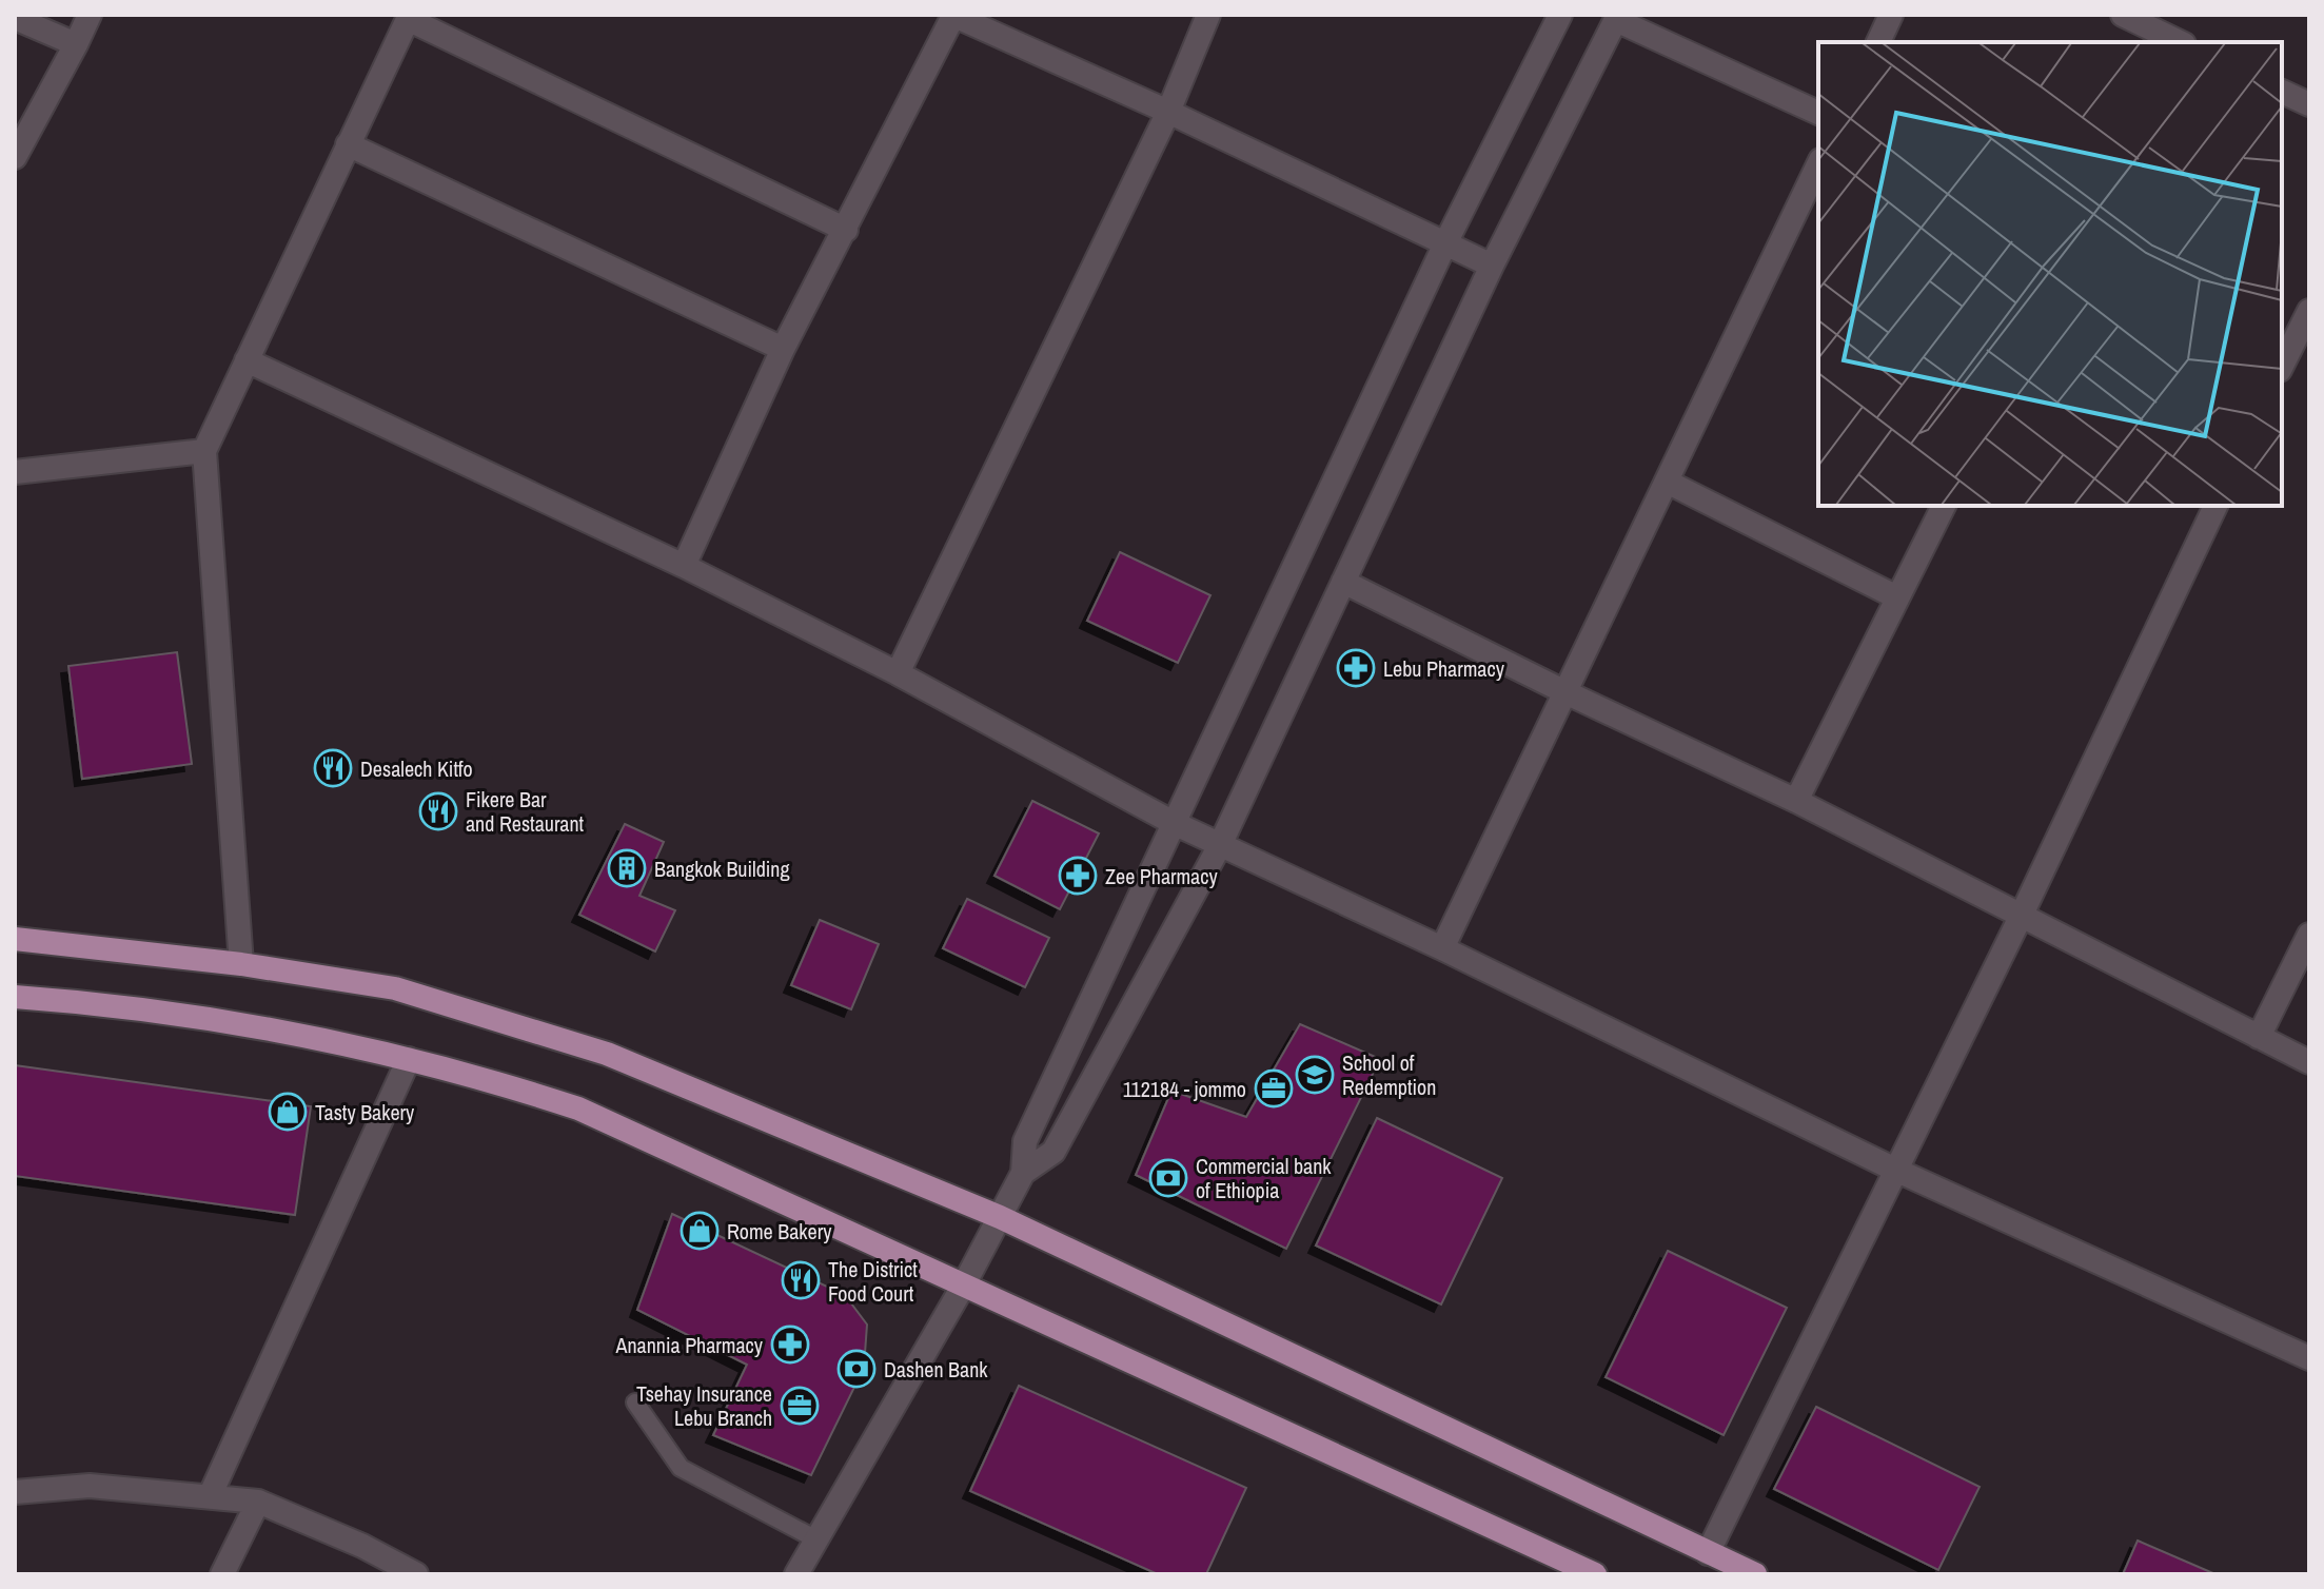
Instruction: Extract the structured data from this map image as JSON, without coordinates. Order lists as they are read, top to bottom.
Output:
{
  "places": {
    "pharmacy": ["Lebu Pharmacy", "Zee Pharmacy", "Anannia Pharmacy"],
    "restaurant": ["Desalech Kitfo", "Fikere Bar and Restaurant", "The District Food Court"],
    "building": ["Bangkok Building"],
    "school or university": ["School of Redemption"],
    "office": ["112184 - jommo", "Tsehay Insurance Lebu Branch"],
    "shop": ["Tasty Bakery", "Rome Bakery"],
    "bank": ["Commercial bank of Ethiopia", "Dashen Bank"]
  }
}
